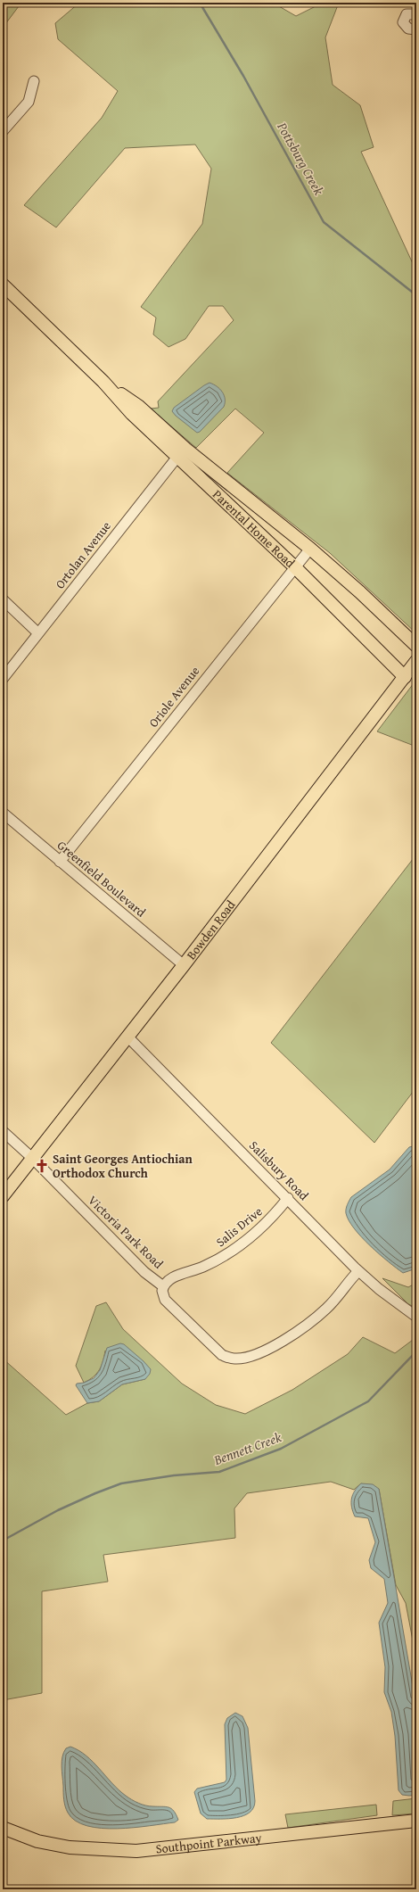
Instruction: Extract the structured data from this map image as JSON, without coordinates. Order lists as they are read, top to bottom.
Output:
{
  "streets": {
    "main road": ["Parental Home Road", "Bowden Road", "Southpoint Parkway"],
    "street": [
      "Ortolan Avenue",
      "Oriole Avenue",
      "Greenfield Boulevard",
      "Salisbury Road",
      "Salis Drive",
      "Victoria Park Road"
    ]
  },
  "crossings": [
    ["Parental Home Road", "Ortolan Avenue"],
    ["Parental Home Road", "Oriole Avenue"],
    ["Parental Home Road", "Bowden Road"],
    ["Oriole Avenue", "Greenfield Boulevard"],
    ["Greenfield Boulevard", "Bowden Road"],
    ["Bowden Road", "Salisbury Road"],
    ["Bowden Road", "Victoria Park Road"],
    ["Salisbury Road", "Salis Drive"],
    ["Salisbury Road", "Victoria Park Road"],
    ["Salis Drive", "Victoria Park Road"]
  ],
  "water": ["Pottsburg Creek", "Bennett Creek"],
  "places": {
    "church": ["Saint Georges Antiochian Orthodox Church"]
  }
}
